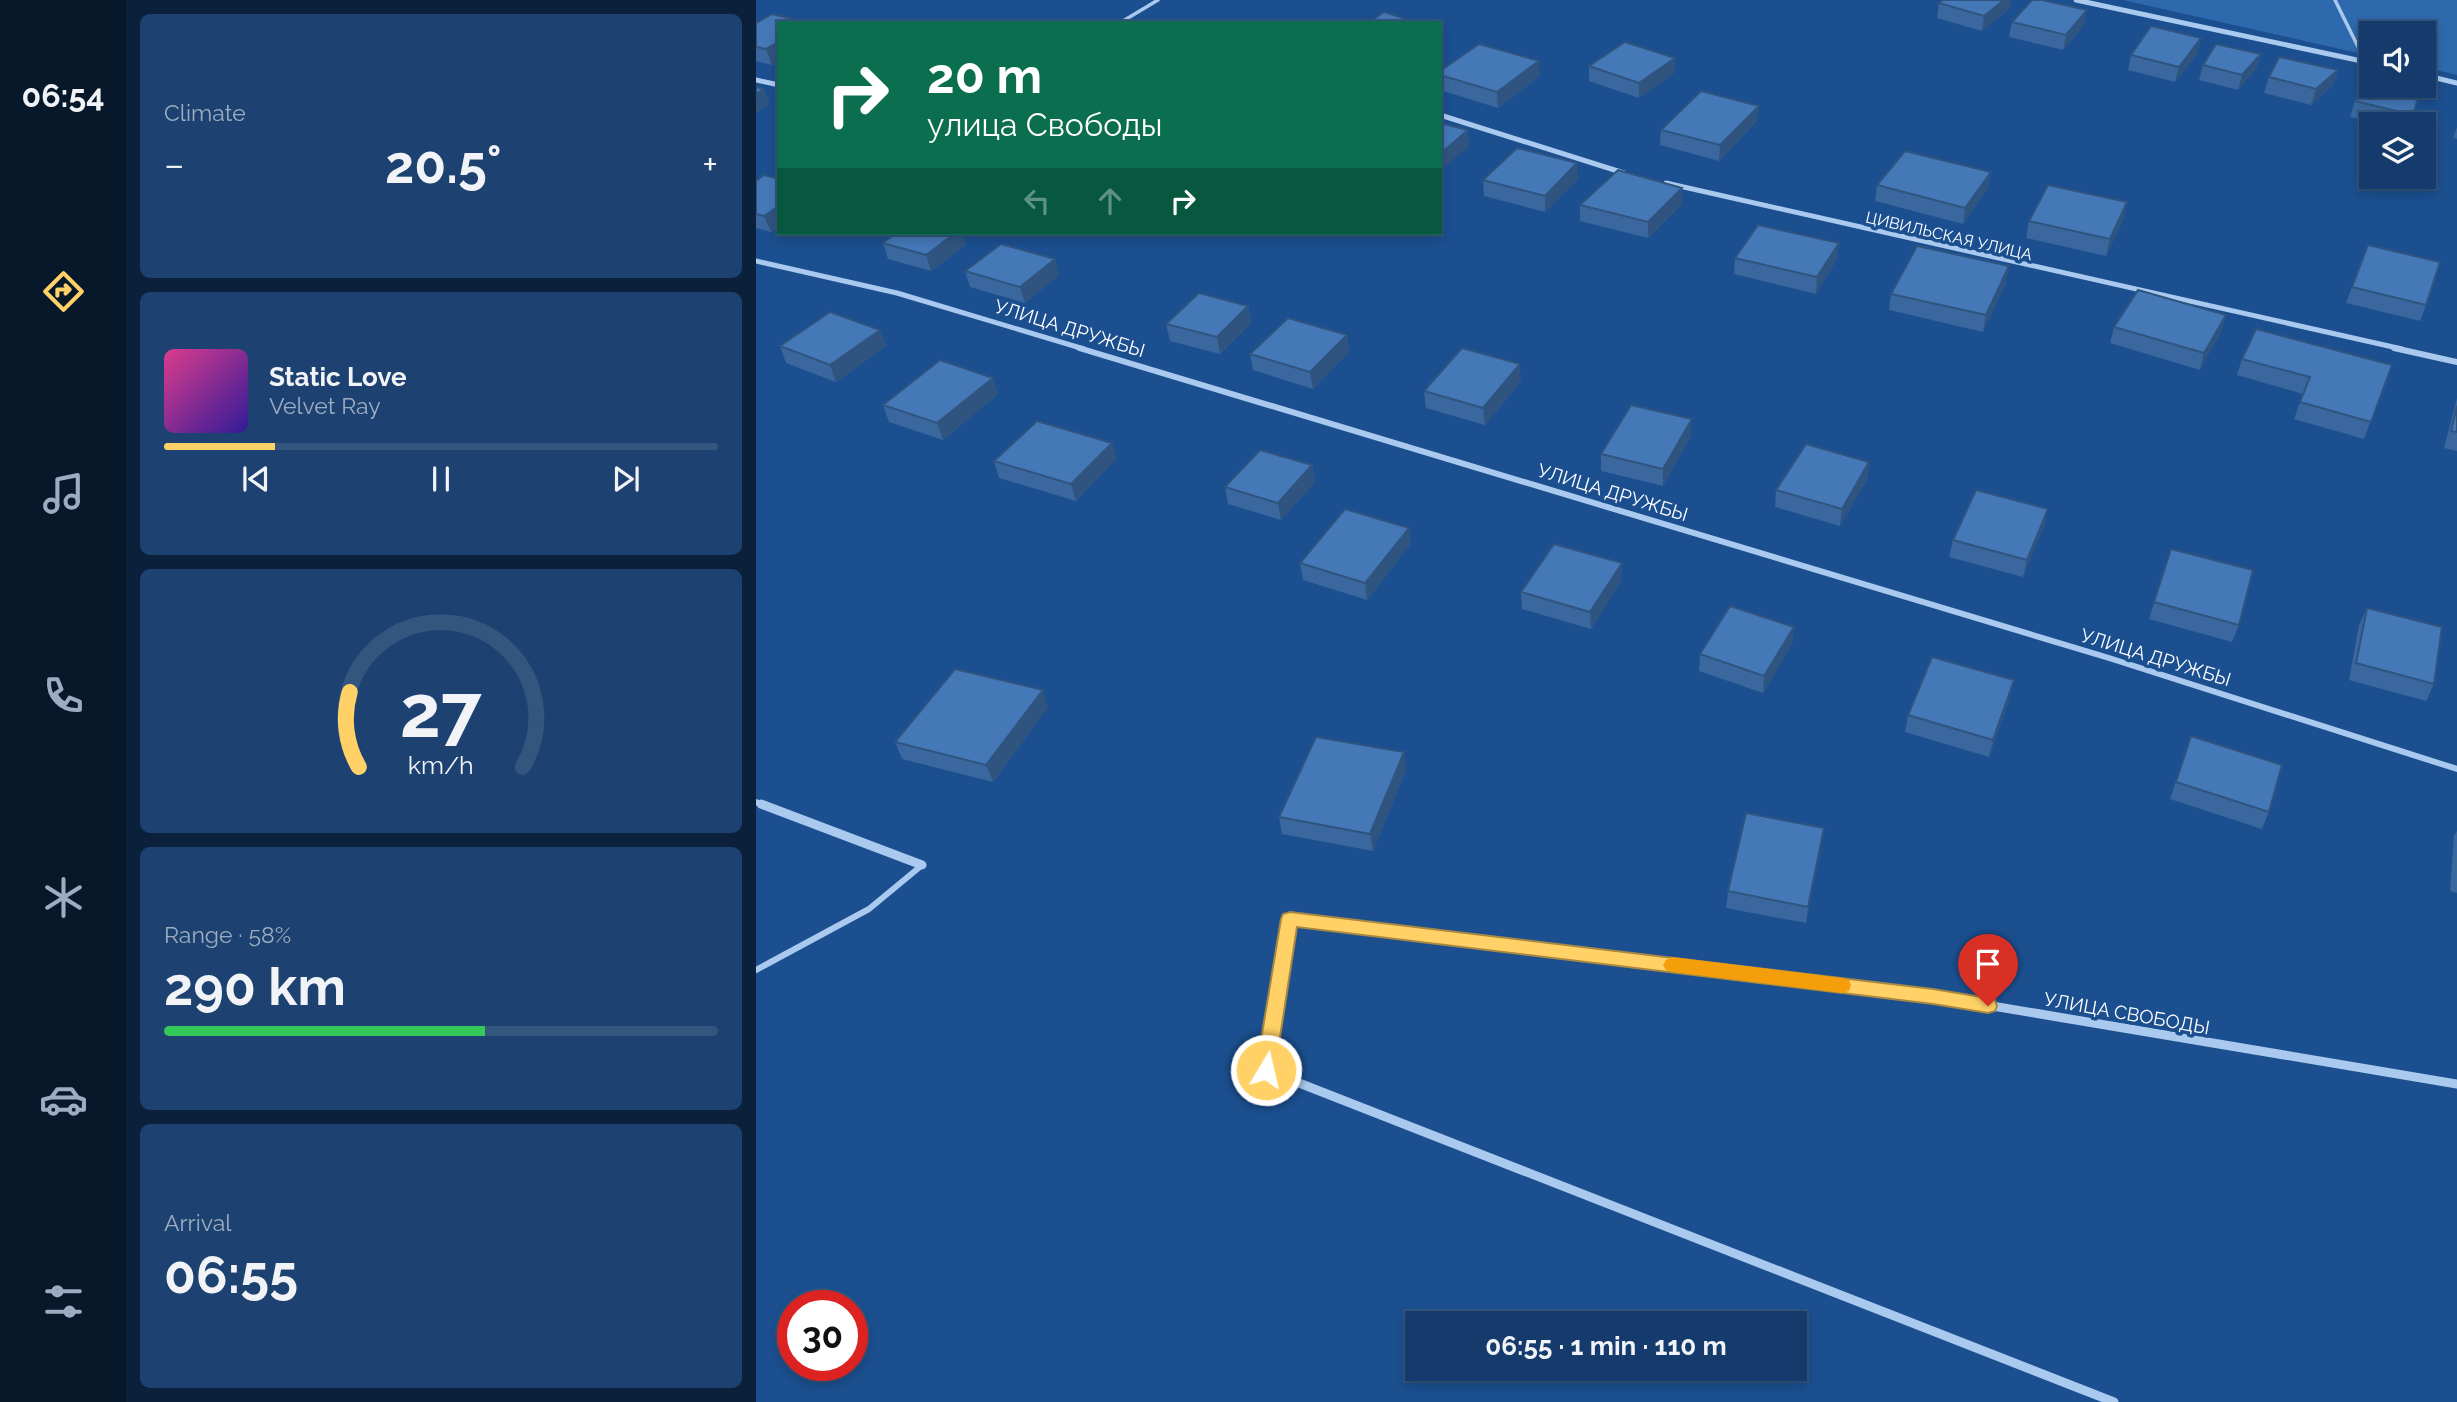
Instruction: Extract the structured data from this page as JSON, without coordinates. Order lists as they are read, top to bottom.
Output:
{
  "streets": {
    "street": ["ЦИВИЛЬСКАЯ УЛИЦА", "УЛИЦА ДРУЖБЫ", "УЛИЦА СВОБОДЫ"]
  },
  "page": {
    "tabs": "06:54",
    "tile": [
      "Climate",
      ["Range · 58%", "290 km"],
      ["Arrival", "06:55"]
    ],
    "turn": ["20 m", "улица Свободы"],
    "heat": ["−", "20.5°", "+"],
    "song": ["Static Love", "Velvet Ray"],
    "limit": "30",
    "trip": "06:55 · 1 min · 110 m",
    "gauge": ["27", "km/h"]
  }
}
